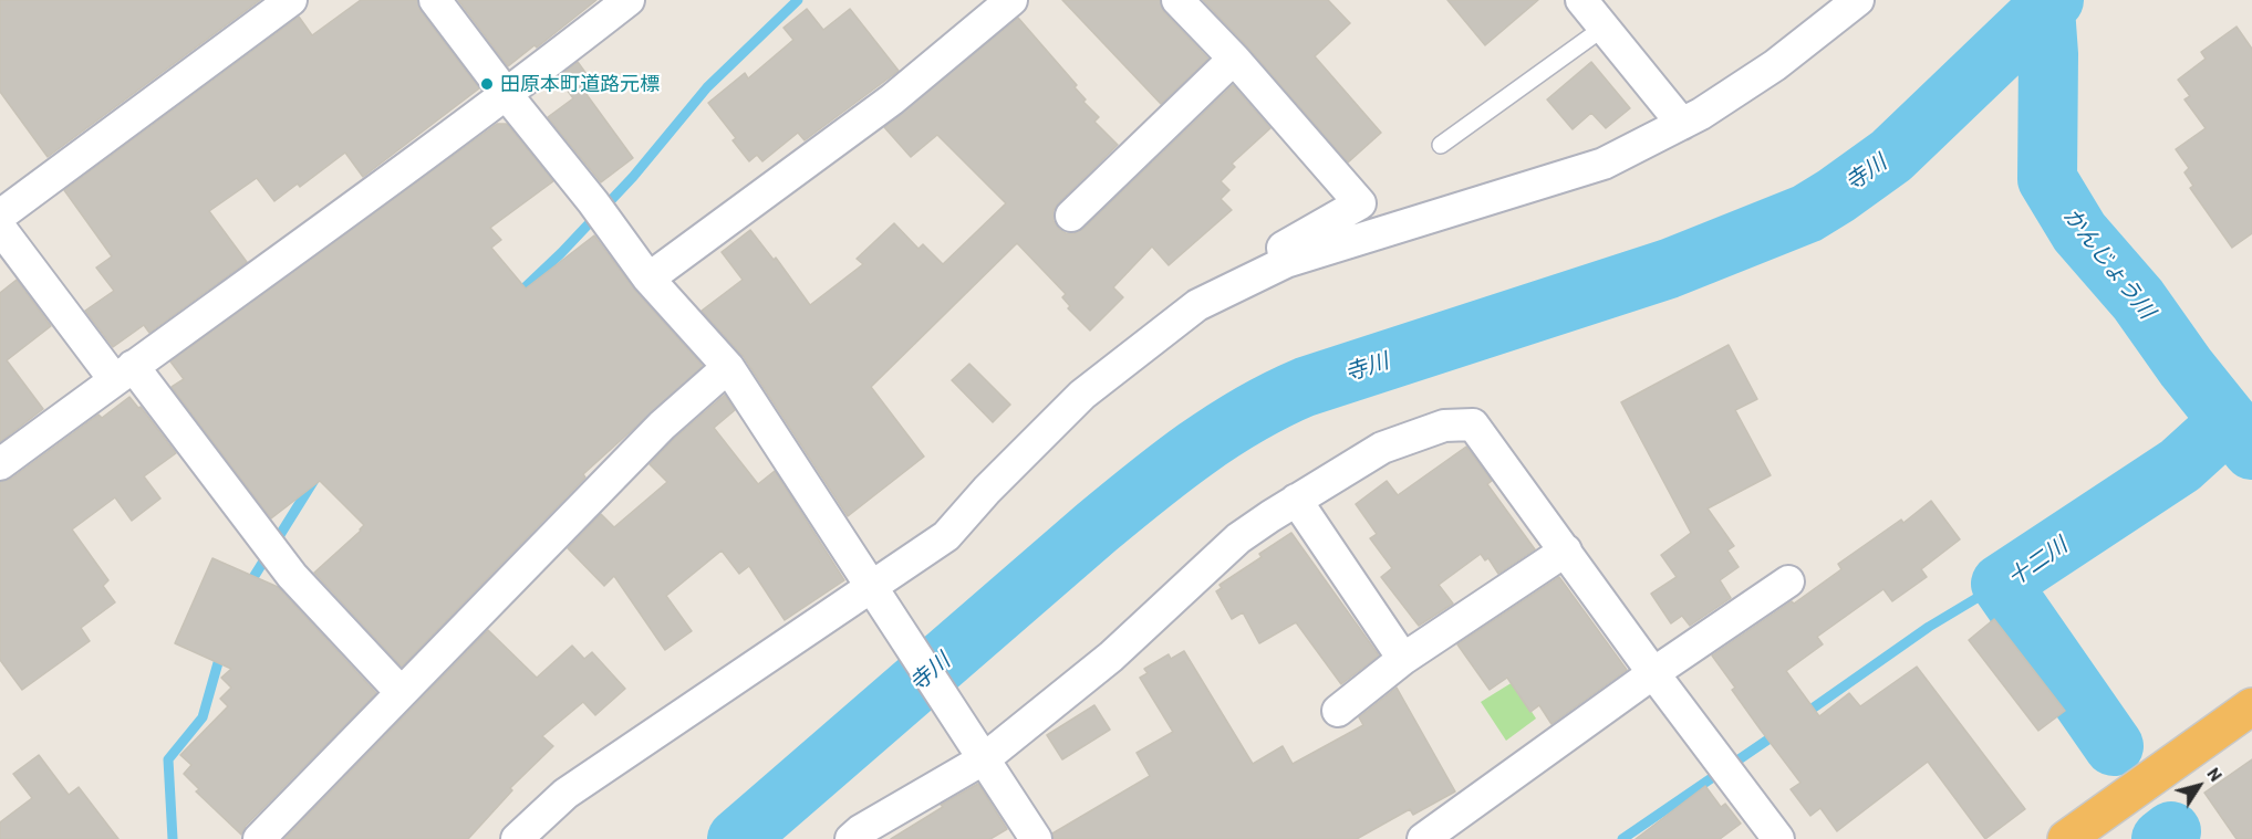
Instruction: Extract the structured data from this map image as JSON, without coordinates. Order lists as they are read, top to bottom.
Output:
{
  "water": ["寺川", "かんじょう川", "十二川"],
  "places": ["田原本町道路元標"],
  "north": "top right"
}
